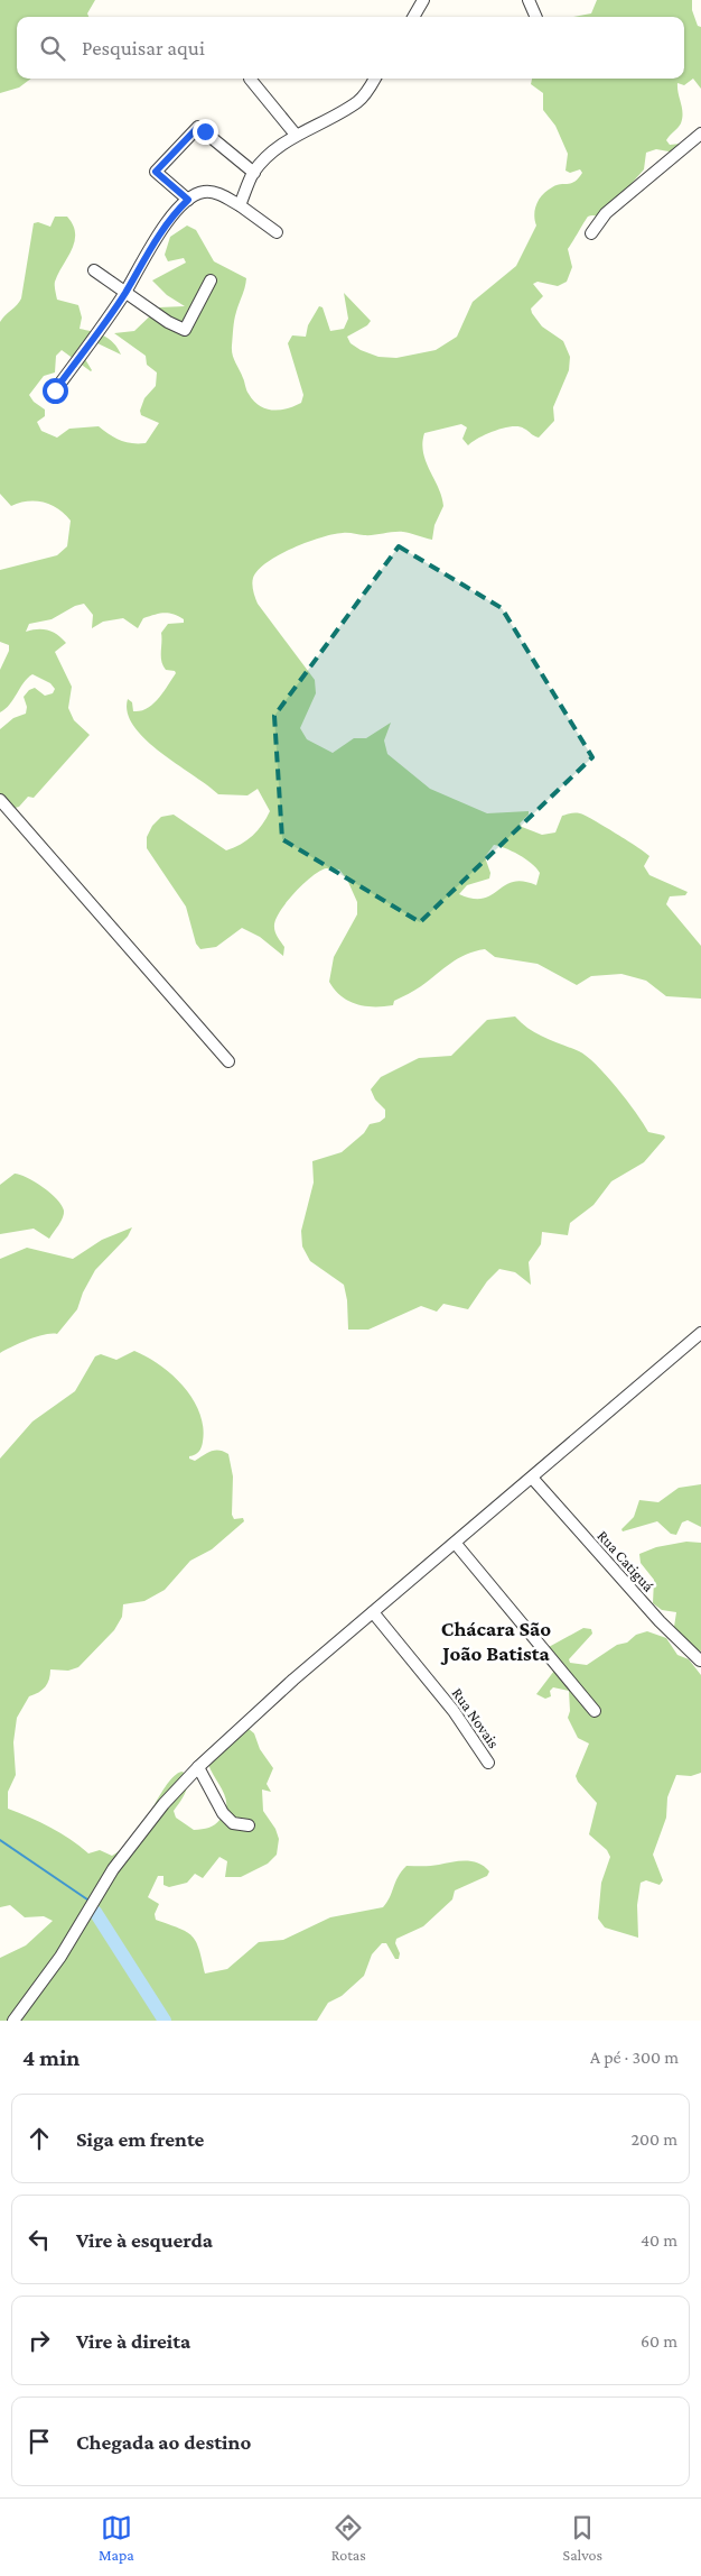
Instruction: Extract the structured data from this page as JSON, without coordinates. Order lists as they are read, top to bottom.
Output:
{
  "streets": {
    "street": ["Rua Catiguá", "Rua Novais"]
  },
  "districts": ["Chácara São João Batista"],
  "page": {
    "search": "Pesquisar aqui",
    "heading": ["4 min", "A pé · 300 m"],
    "list": [
      ["Siga em frente", "200 m"],
      ["Vire à esquerda", "40 m"],
      ["Vire à direita", "60 m"],
      "Chegada ao destino"
    ],
    "nav": ["Mapa", "Rotas", "Salvos"]
  }
}
